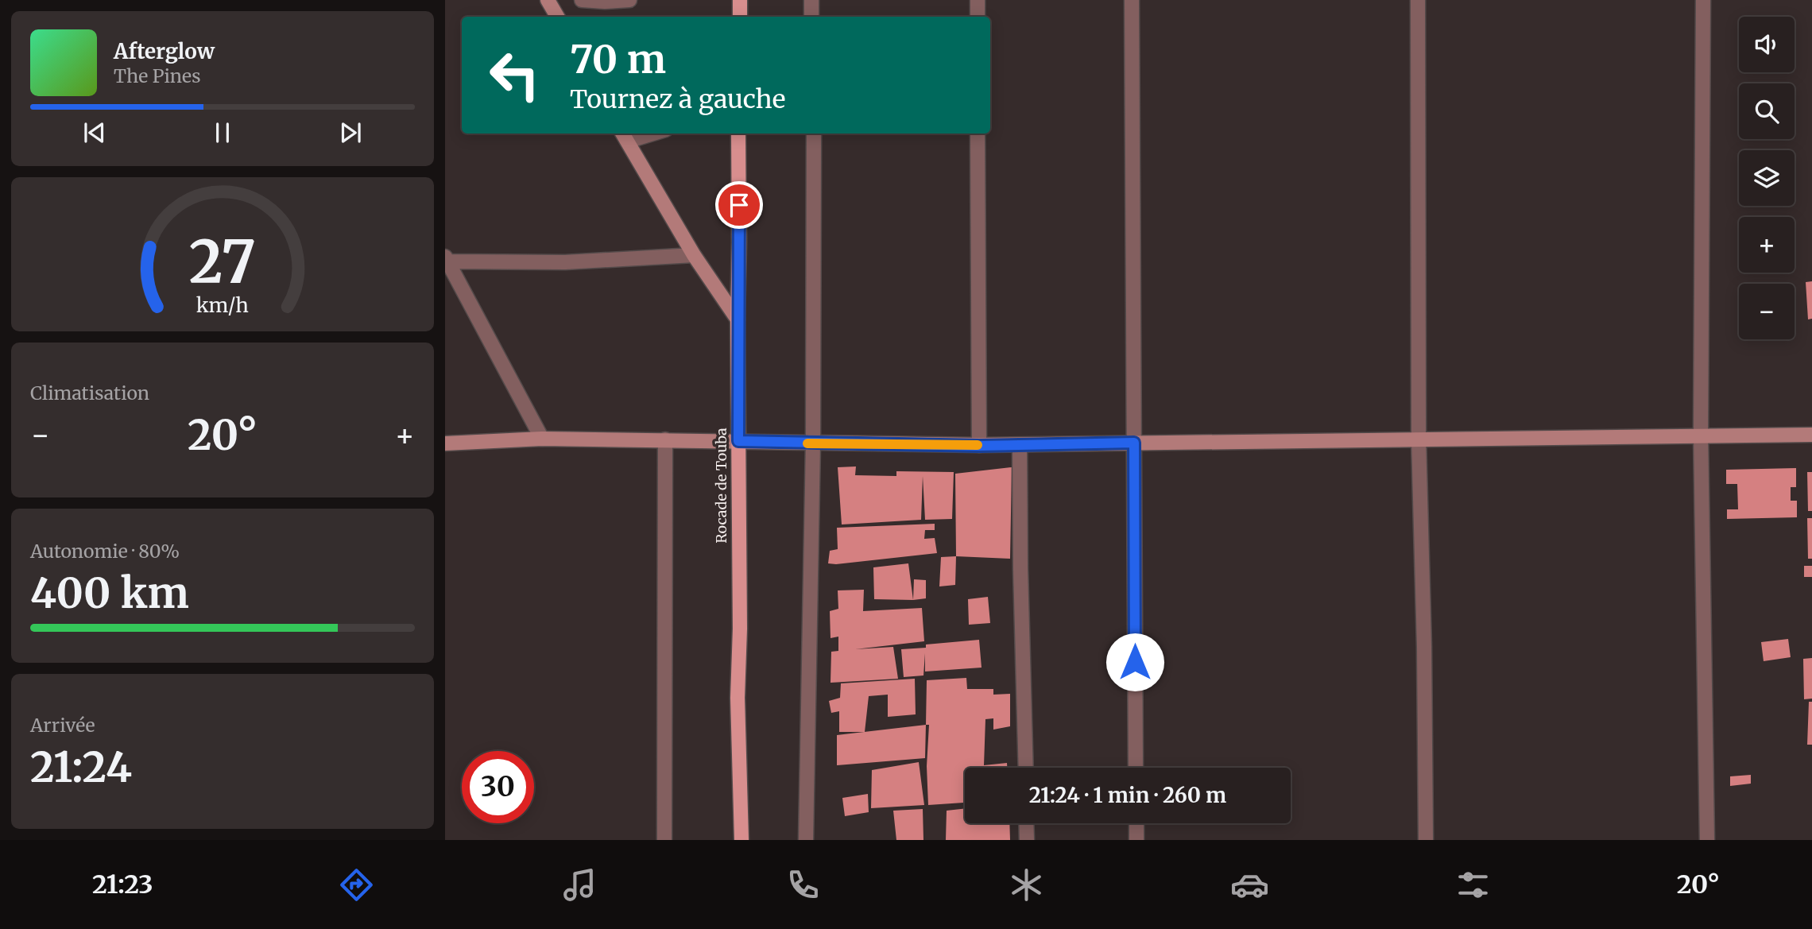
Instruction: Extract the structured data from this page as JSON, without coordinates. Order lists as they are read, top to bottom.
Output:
{
  "streets": {
    "main road": ["Rocade de Touba"]
  },
  "page": {
    "map_buttons": ["+", "−"],
    "turn": ["70 m", "Tournez à gauche"],
    "song": ["Afterglow", "The Pines"],
    "tile": [
      "Climatisation",
      ["Autonomie · 80%", "400 km"],
      ["Arrivée", "21:24"]
    ],
    "heat": ["−", "20°", "+"],
    "limit": "30",
    "trip": "21:24 · 1 min · 260 m",
    "tabs": ["21:23", "20°"],
    "gauge": ["27", "km/h"]
  }
}
